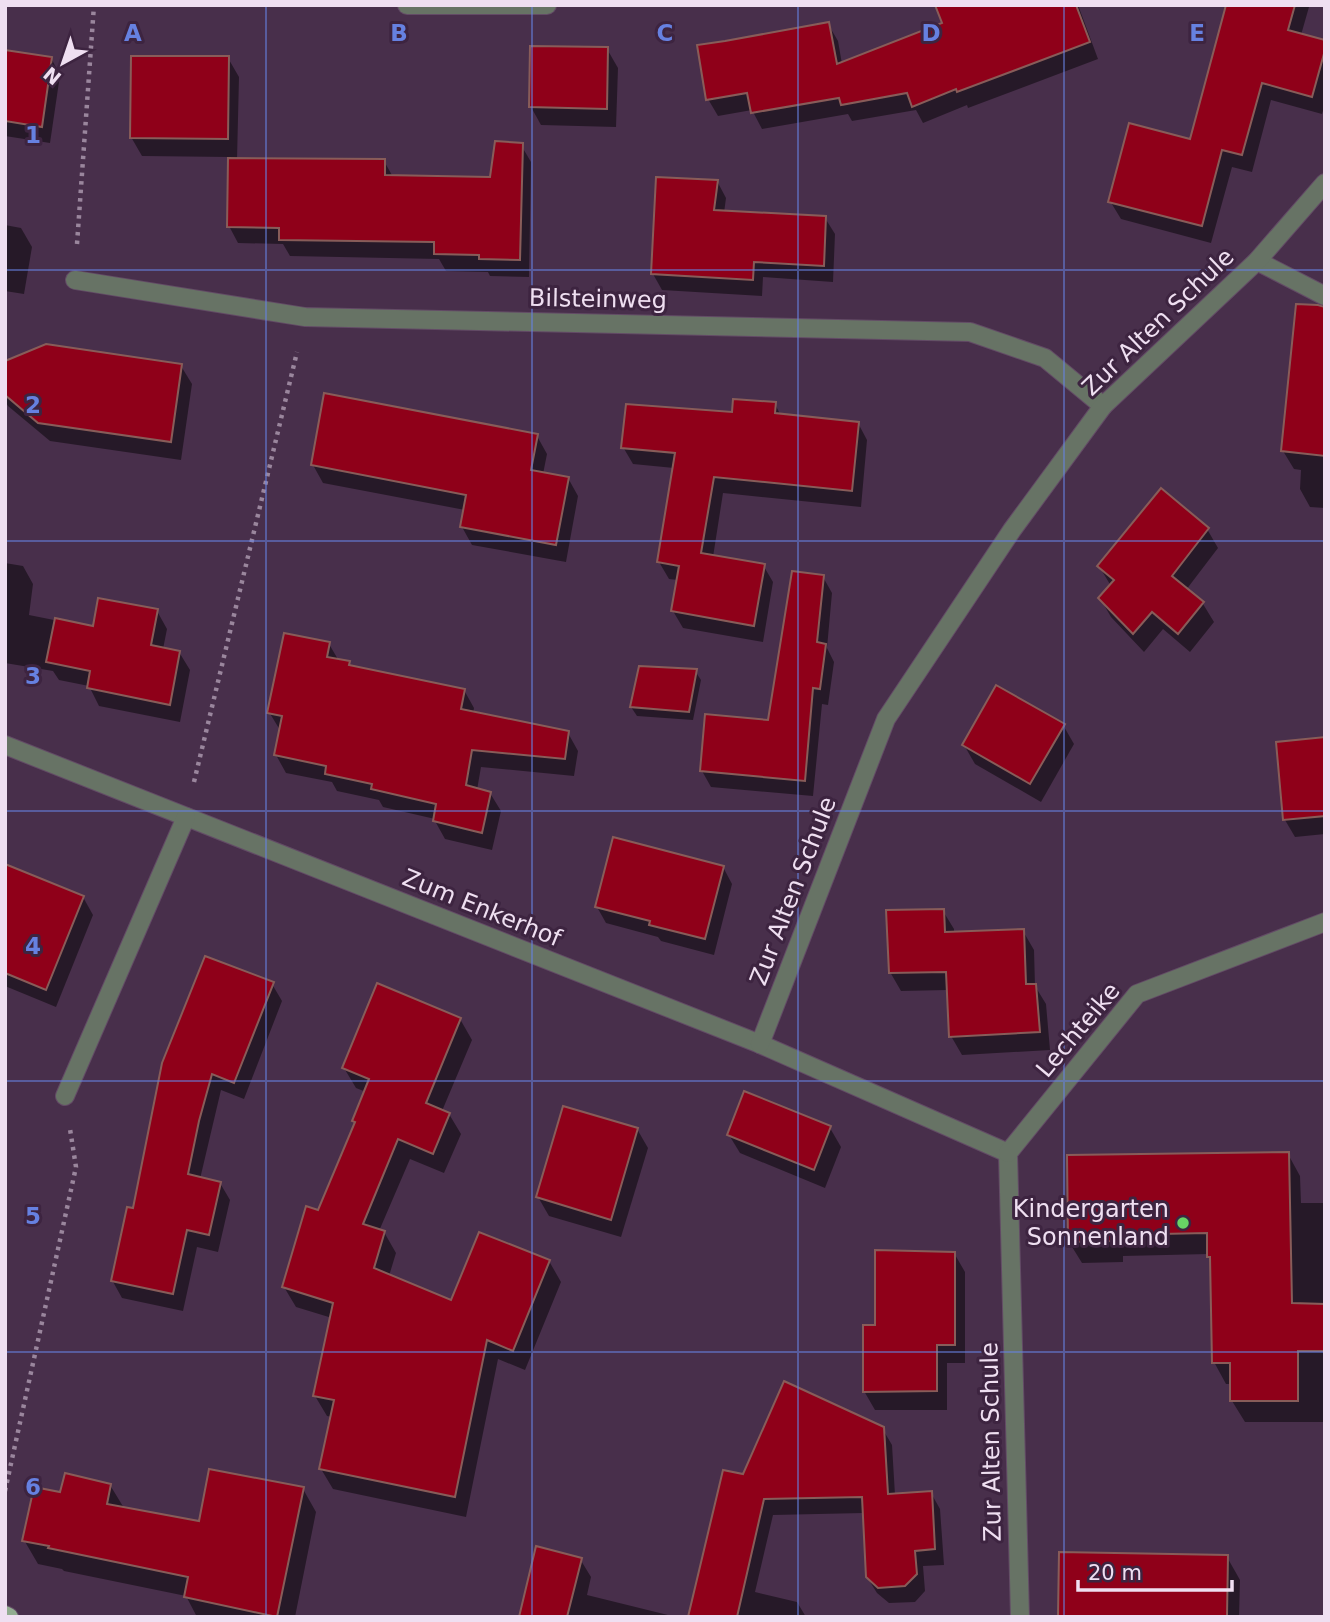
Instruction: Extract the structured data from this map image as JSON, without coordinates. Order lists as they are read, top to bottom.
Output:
{
  "streets": {
    "street": [
      "Bilsteinweg",
      "Zur Alten Schule",
      "Zum Enkerhof",
      "Lechteike"
    ]
  },
  "crossings": [
    ["Bilsteinweg", "Zur Alten Schule"],
    ["Zur Alten Schule", "Zum Enkerhof"],
    ["Zur Alten Schule", "Lechteike"]
  ],
  "places": ["Kindergarten Sonnenland"],
  "scale_bar": "20 m",
  "north": "bottom left",
  "grid": {
    "columns": [
      "A",
      "B",
      "C",
      "D",
      "E"
    ],
    "rows": [
      "1",
      "2",
      "3",
      "4",
      "5",
      "6"
    ]
  }
}
